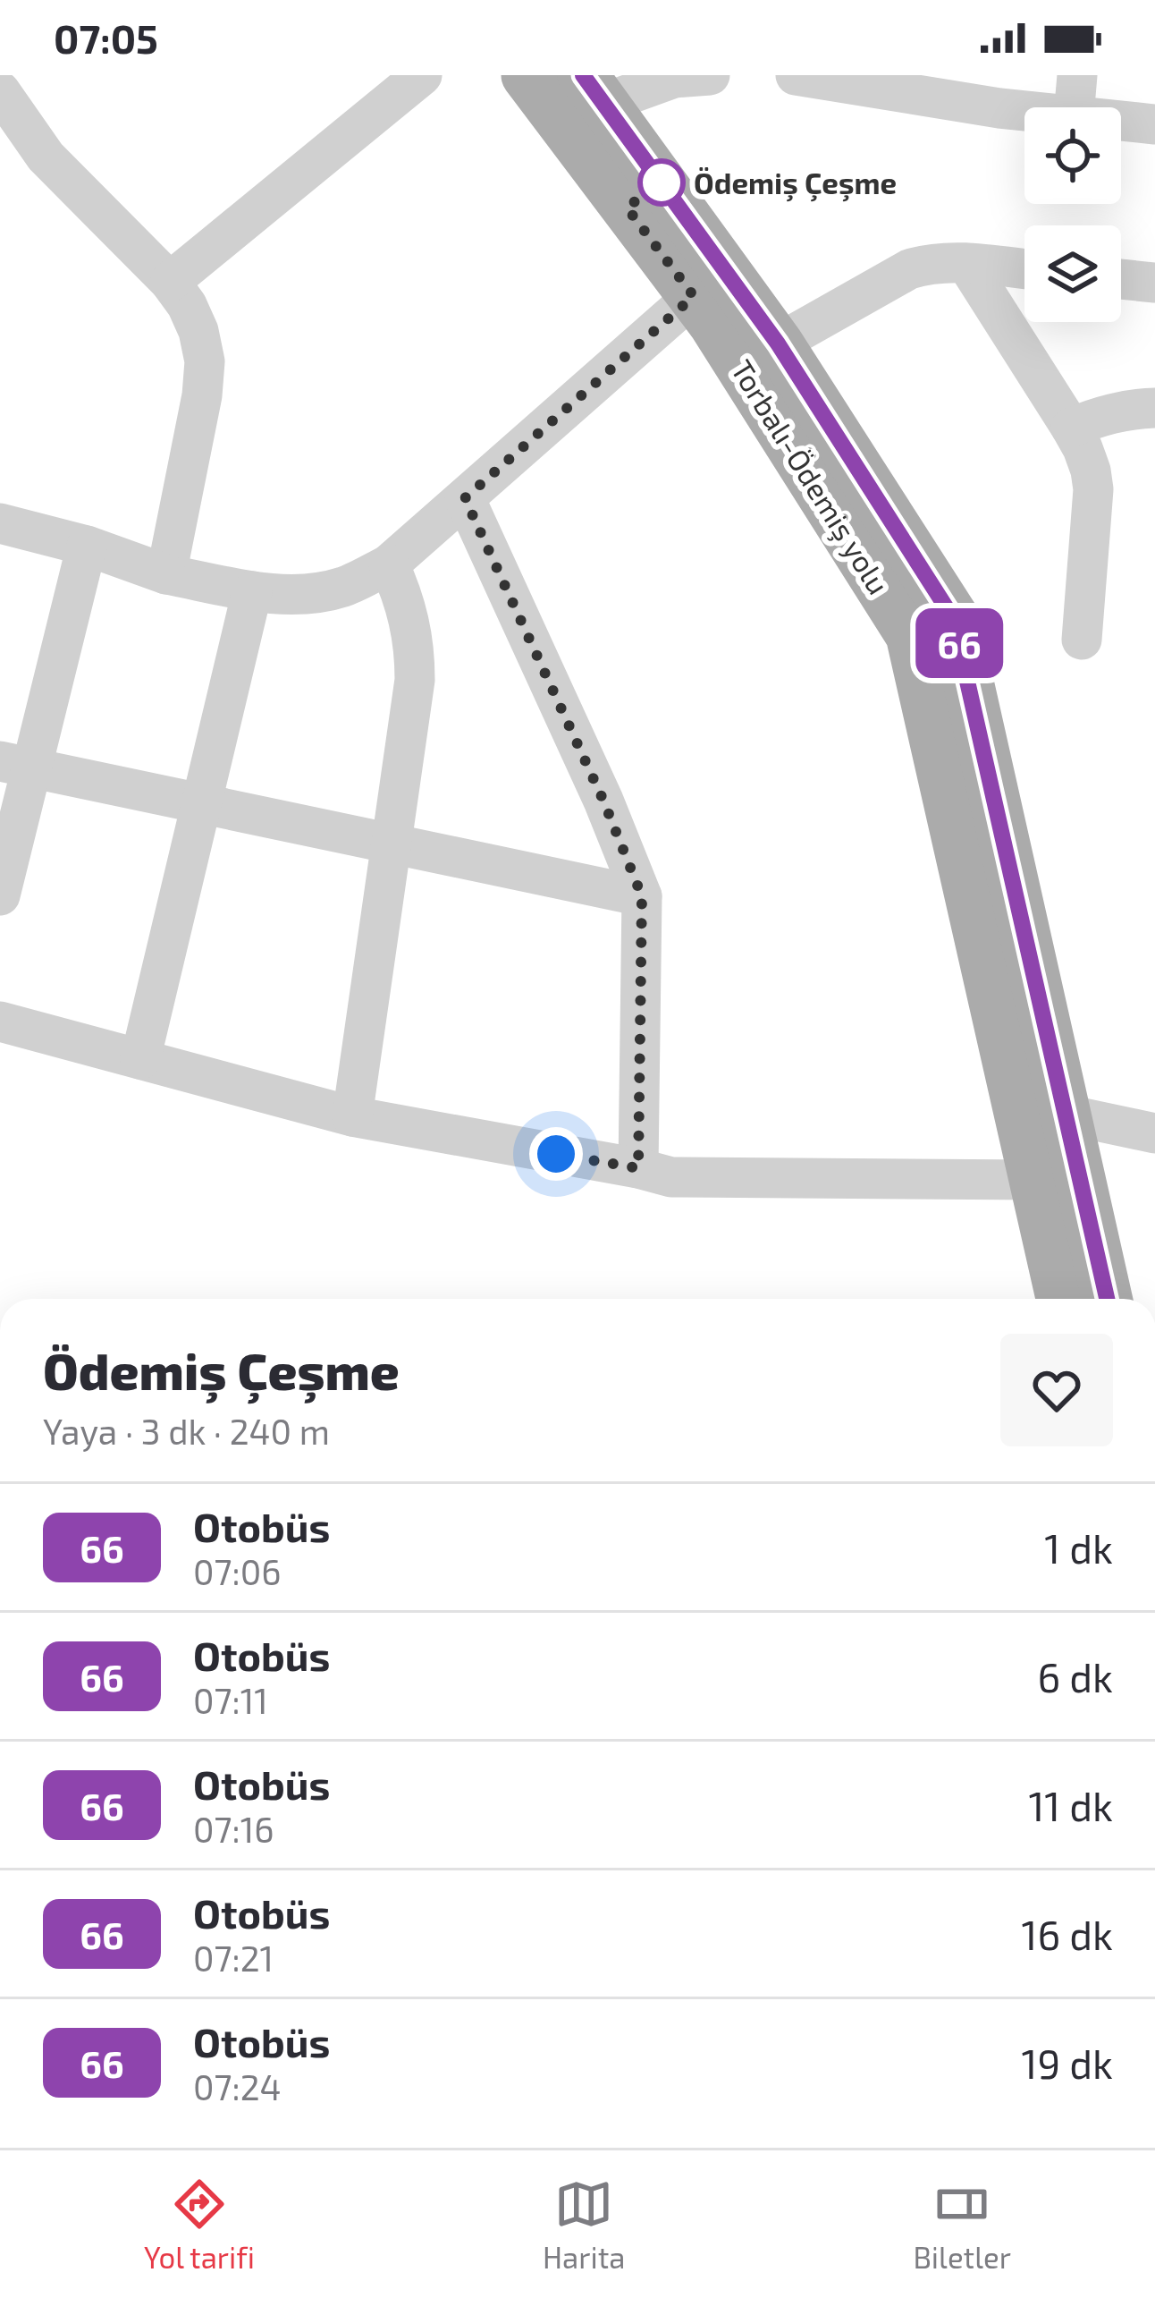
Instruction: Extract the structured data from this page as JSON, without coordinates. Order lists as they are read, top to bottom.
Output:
{
  "streets": {
    "main road": ["Torbalı-Ödemiş yolu"]
  },
  "places": ["Ödemiş Çeşme"],
  "lines": ["bus line 66"],
  "page": {
    "status": "07:05",
    "on_map": "66",
    "heading": ["Ödemiş Çeşme", "Yaya · 3 dk · 240 m"],
    "list": [
      {
        "mark": "66",
        "name": "Otobüs",
        "note": "07:06",
        "value": "1 dk"
      },
      {
        "mark": "66",
        "name": "Otobüs",
        "note": "07:11",
        "value": "6 dk"
      },
      {
        "mark": "66",
        "name": "Otobüs",
        "note": "07:16",
        "value": "11 dk"
      },
      {
        "mark": "66",
        "name": "Otobüs",
        "note": "07:21",
        "value": "16 dk"
      },
      {
        "mark": "66",
        "name": "Otobüs",
        "note": "07:24",
        "value": "19 dk"
      }
    ],
    "tabs": ["Yol tarifi", "Harita", "Biletler"]
  }
}
